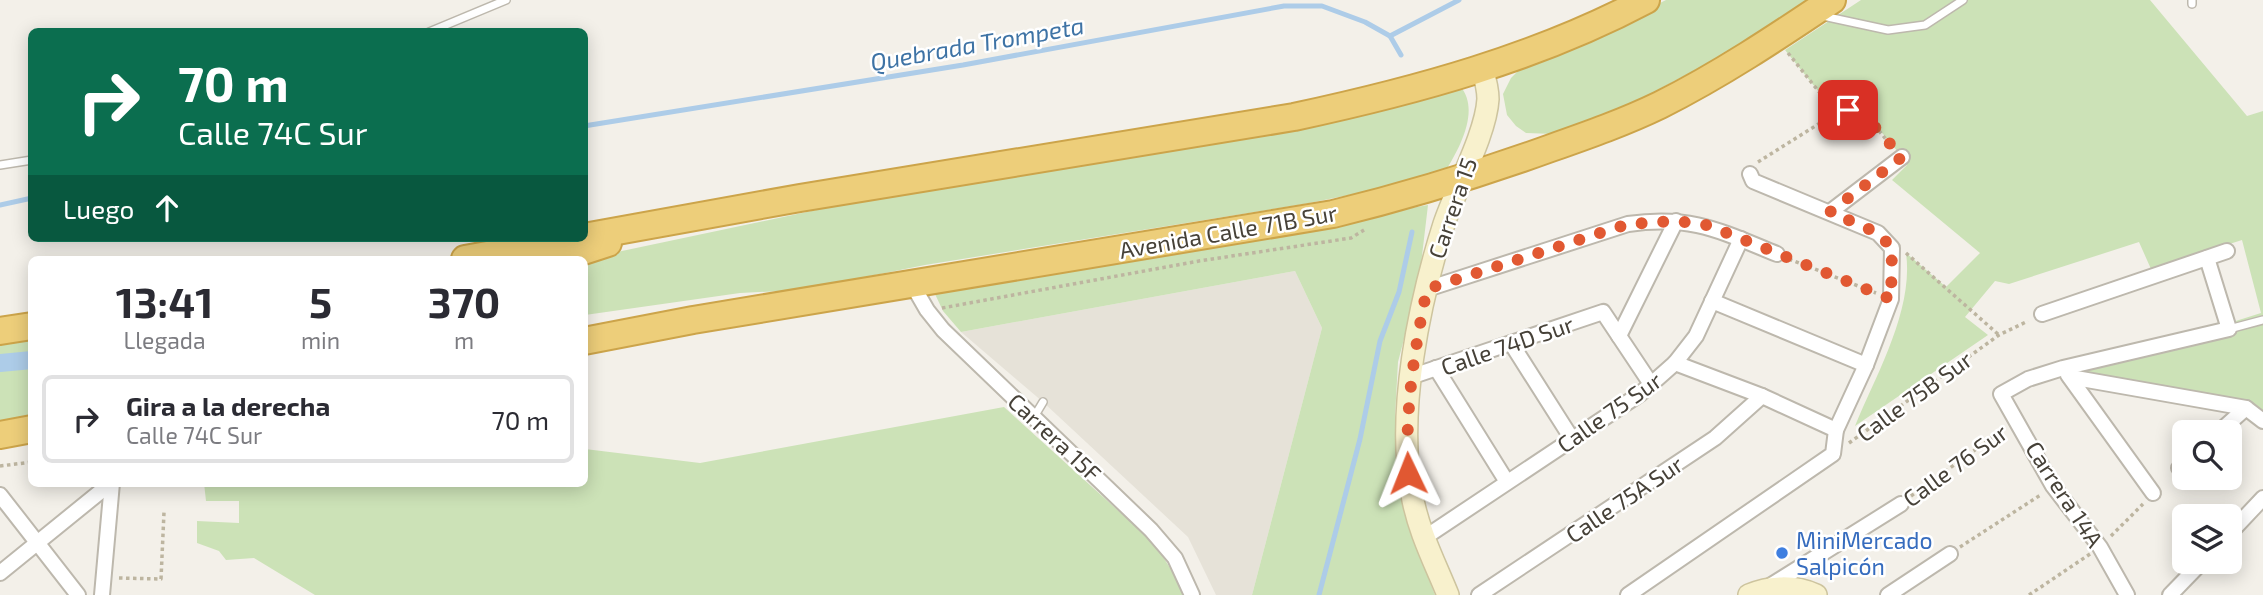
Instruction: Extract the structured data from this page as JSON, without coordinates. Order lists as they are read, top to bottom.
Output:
{
  "streets": {
    "highway": ["Avenida Calle 71B Sur"],
    "street": [
      "Carrera 15",
      "Calle 74D Sur",
      "Calle 75B Sur",
      "Calle 75 Sur",
      "Carrera 15F",
      "Calle 76 Sur",
      "Carrera 14A",
      "Calle 75A Sur"
    ]
  },
  "crossings": [
    ["Carrera 15", "Avenida Calle 71B Sur"],
    ["Carrera 15", "Calle 74D Sur"],
    ["Carrera 15", "Calle 75 Sur"],
    ["Avenida Calle 71B Sur", "Carrera 15F"],
    ["Calle 76 Sur", "Carrera 14A"]
  ],
  "water": ["Quebrada Trompeta"],
  "places": ["MiniMercado Salpicón"],
  "page": {
    "turn": ["70 m", "Calle 74C Sur"],
    "then": "Luego",
    "eta": [
      "13:41",
      "Llegada",
      "5",
      "min",
      "370",
      "m"
    ],
    "list": [
      {
        "name": "Gira a la derecha",
        "note": "Calle 74C Sur",
        "value": "70 m"
      }
    ]
  }
}
